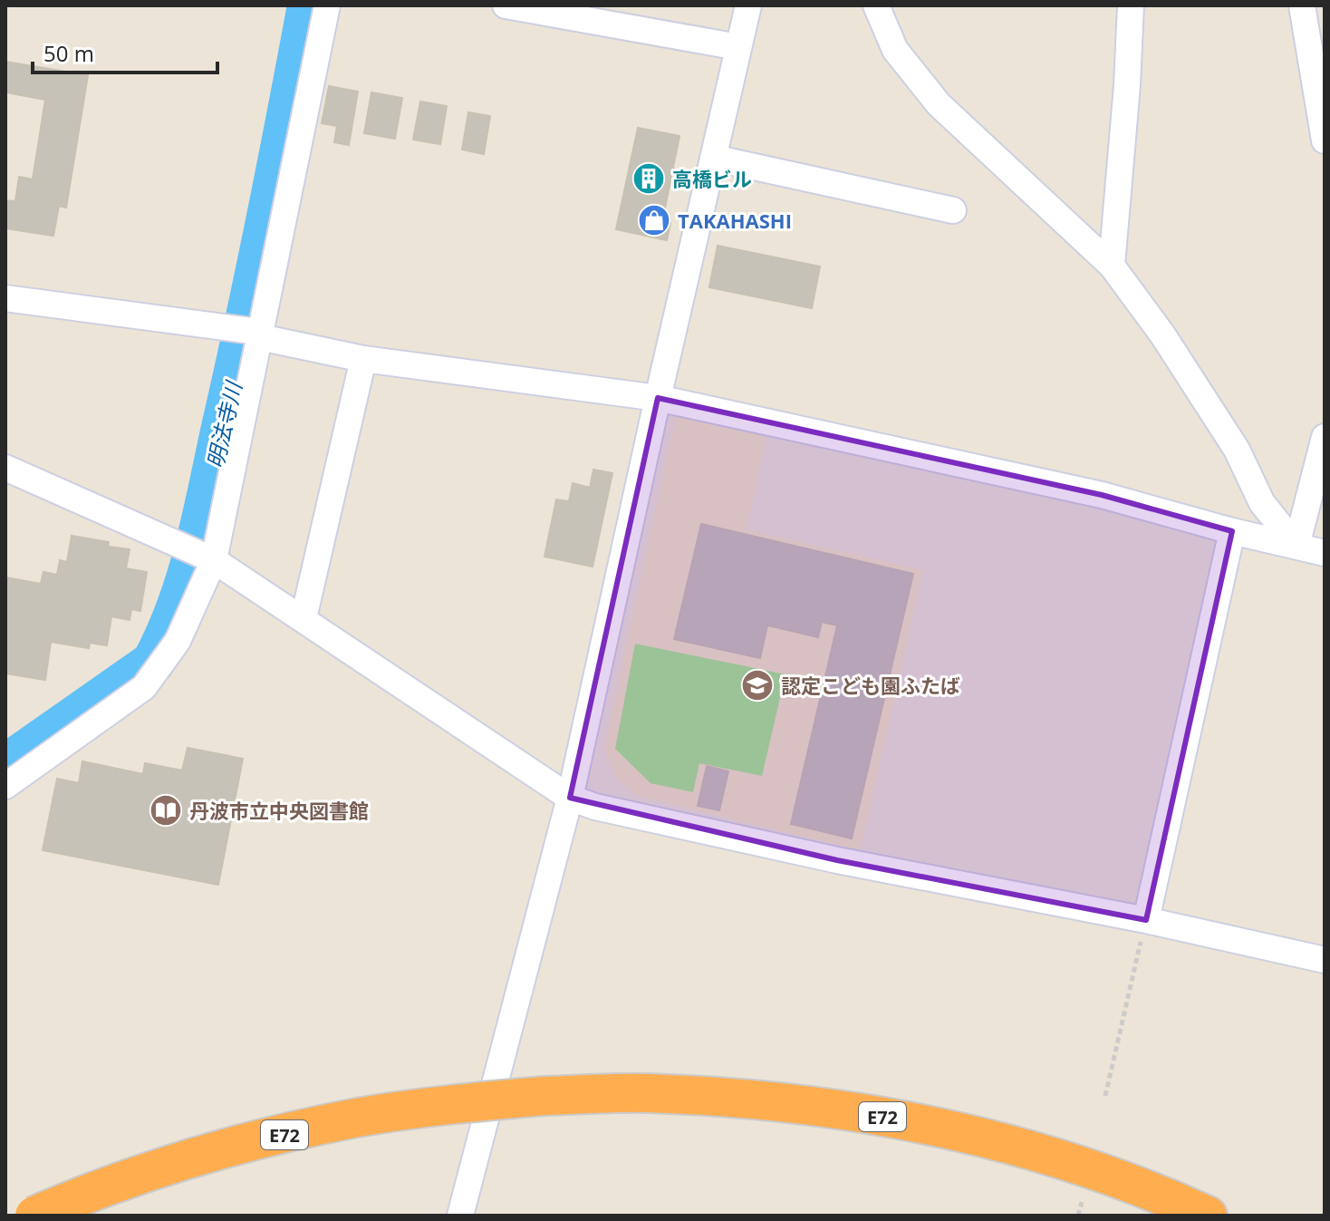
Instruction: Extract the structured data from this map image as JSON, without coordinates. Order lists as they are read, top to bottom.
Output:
{
  "streets": {
    "highway": ["E72"]
  },
  "water": ["明法寺川"],
  "places": {
    "building": ["高橋ビル"],
    "shop": ["TAKAHASHI"],
    "school or university": ["認定こども園ふたば"],
    "library": ["丹波市立中央図書館"]
  },
  "scale_bar": "50 m"
}
